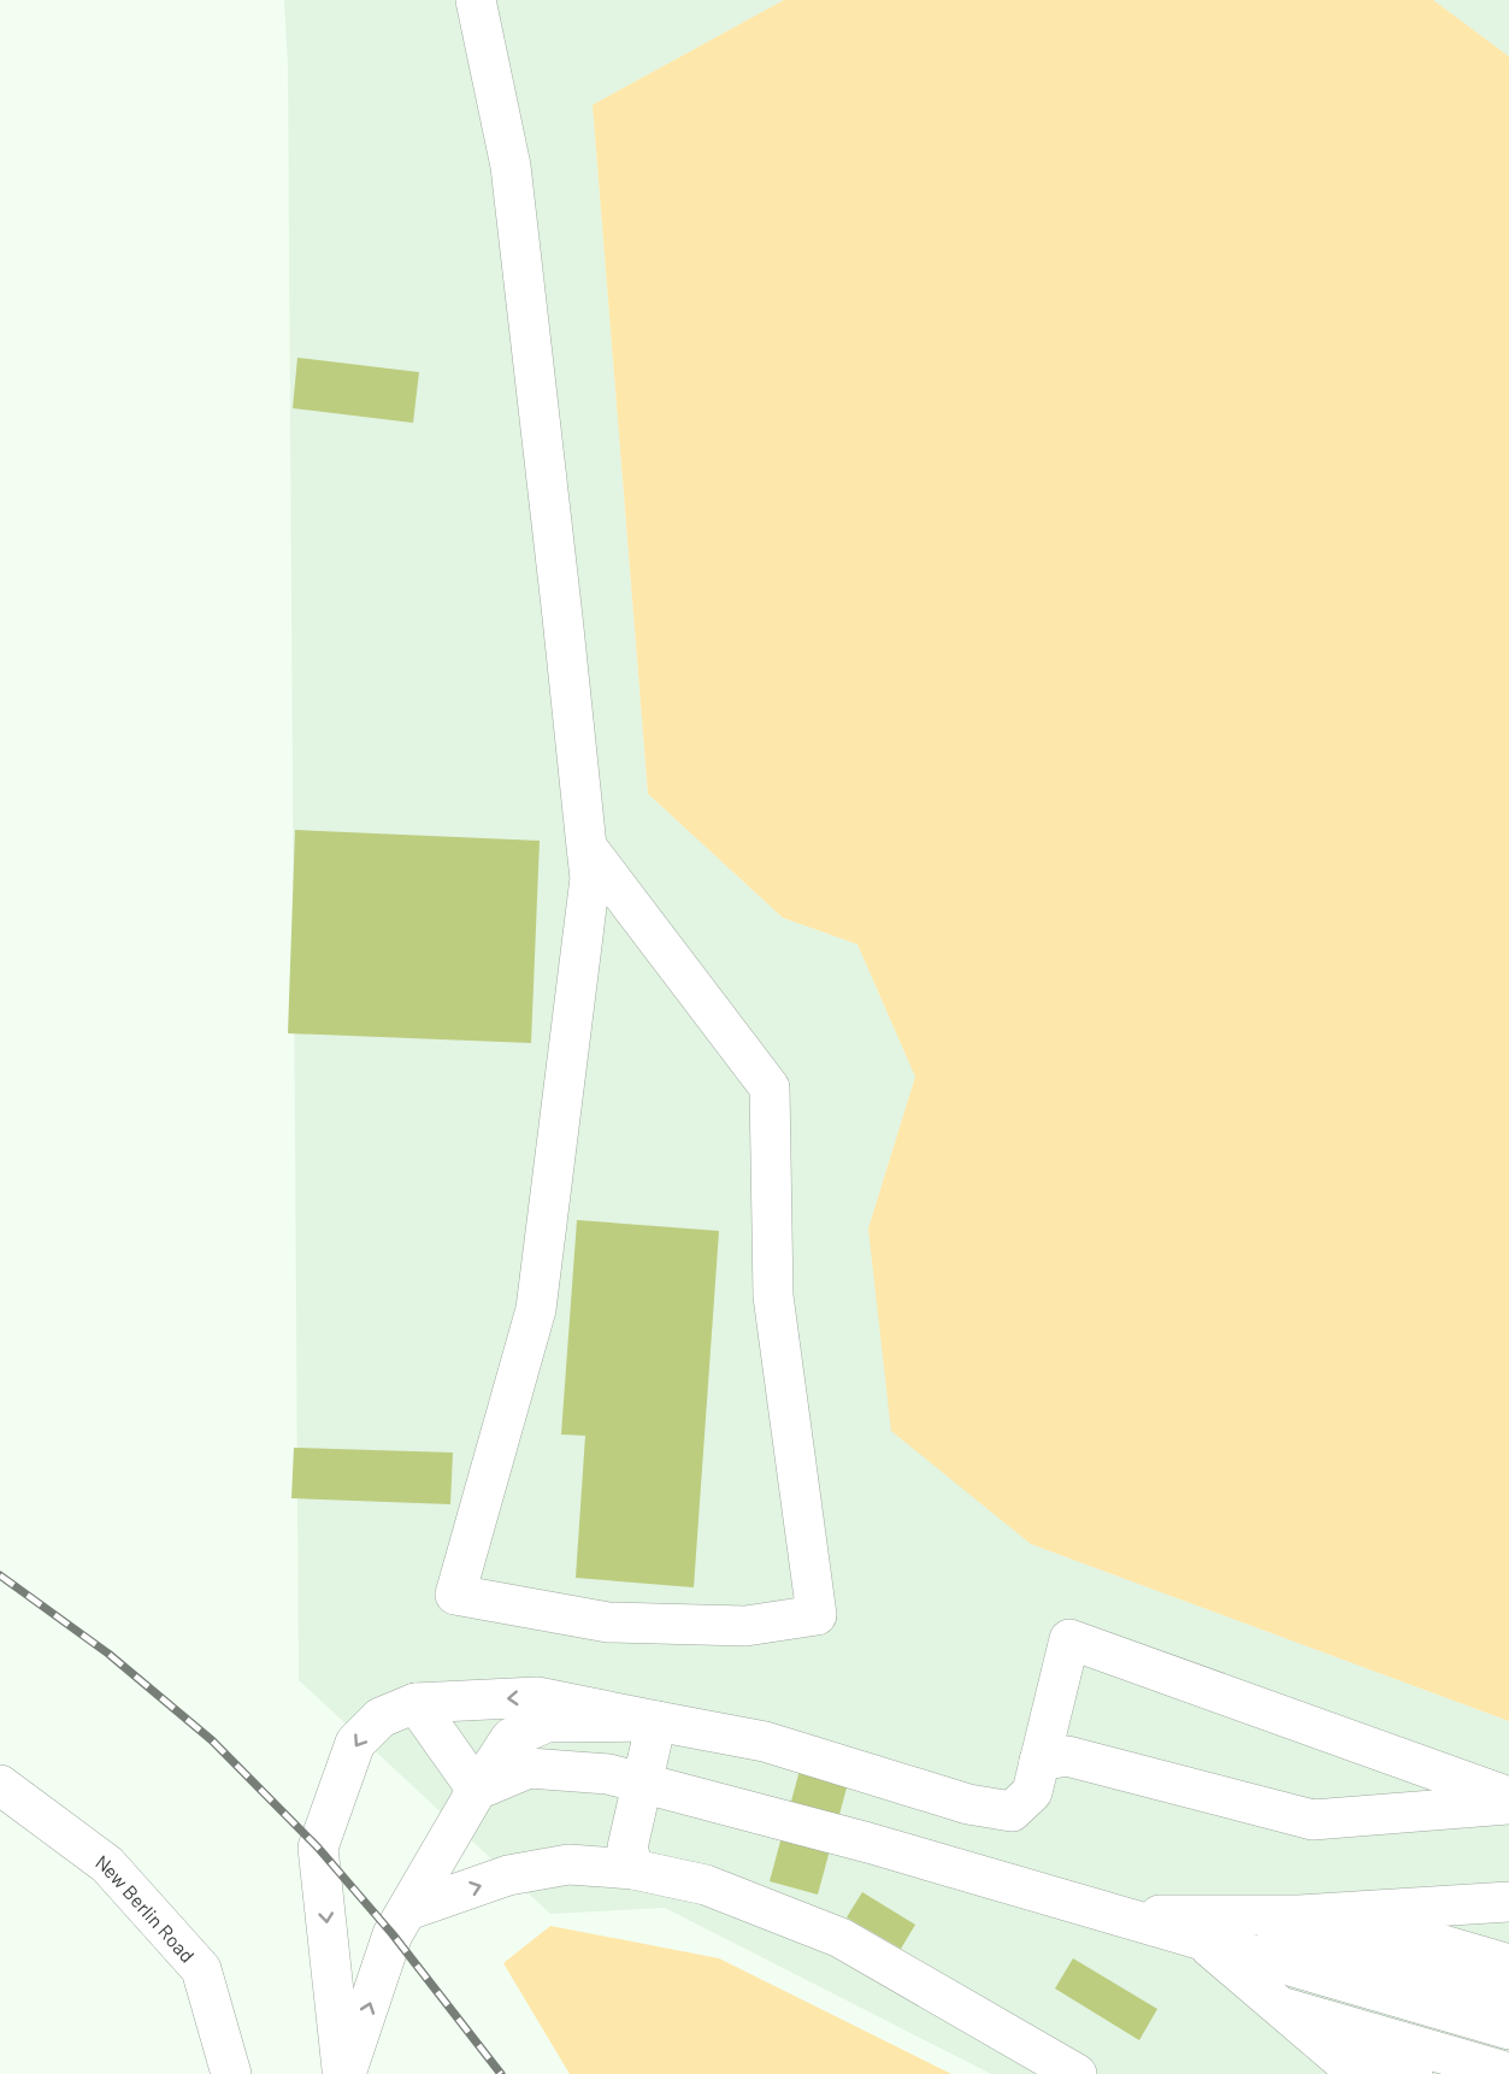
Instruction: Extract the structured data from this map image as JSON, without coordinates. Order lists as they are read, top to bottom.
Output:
{
  "streets": {
    "street": ["New Berlin Road"]
  }
}
